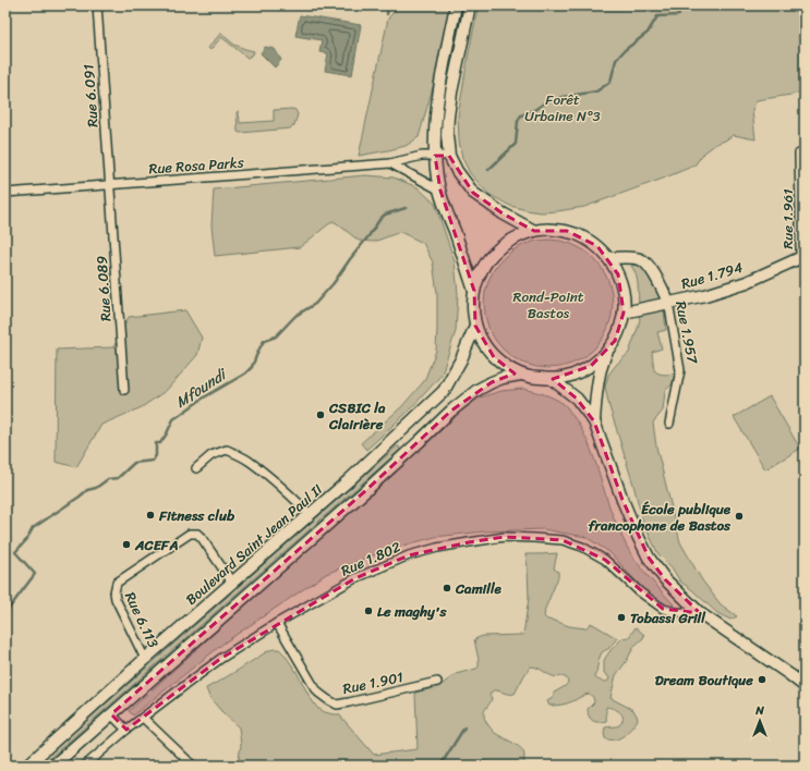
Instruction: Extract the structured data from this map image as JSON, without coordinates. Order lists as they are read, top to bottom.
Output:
{
  "streets": {
    "main road": ["Rue 1.794", "Rue 1.957", "Boulevard Saint Jean Paul II"],
    "street": [
      "Rue 6.091",
      "Rue Rosa Parks",
      "Rue 1.961",
      "Rue 6.089",
      "Rue 1.802",
      "Rue 6.113",
      "Rue 1.901"
    ]
  },
  "crossings": [
    ["Rue 6.091", "Rue Rosa Parks"],
    ["Rue 6.091", "Rue 6.089"],
    ["Rue Rosa Parks", "Rue 6.089"],
    ["Rue 1.961", "Rue 1.794"],
    ["Rue 1.794", "Rue 1.957"],
    ["Rue 1.794", "Boulevard Saint Jean Paul II"],
    ["Rue 1.957", "Boulevard Saint Jean Paul II"],
    ["Boulevard Saint Jean Paul II", "Rue 6.113"],
    ["Rue 1.802", "Rue 1.901"]
  ],
  "water": ["Mfoundi"],
  "parks": ["Forêt Urbaine N°3", "Rond-Point Bastos"],
  "places": [
    "CSBIC la Clairière",
    "Fitness club",
    "École publique francophone de Bastos",
    "ACEFA",
    "Camille",
    "Le maghy's",
    "Tobassi Grill",
    "Dream Boutique"
  ],
  "north": "top"
}
